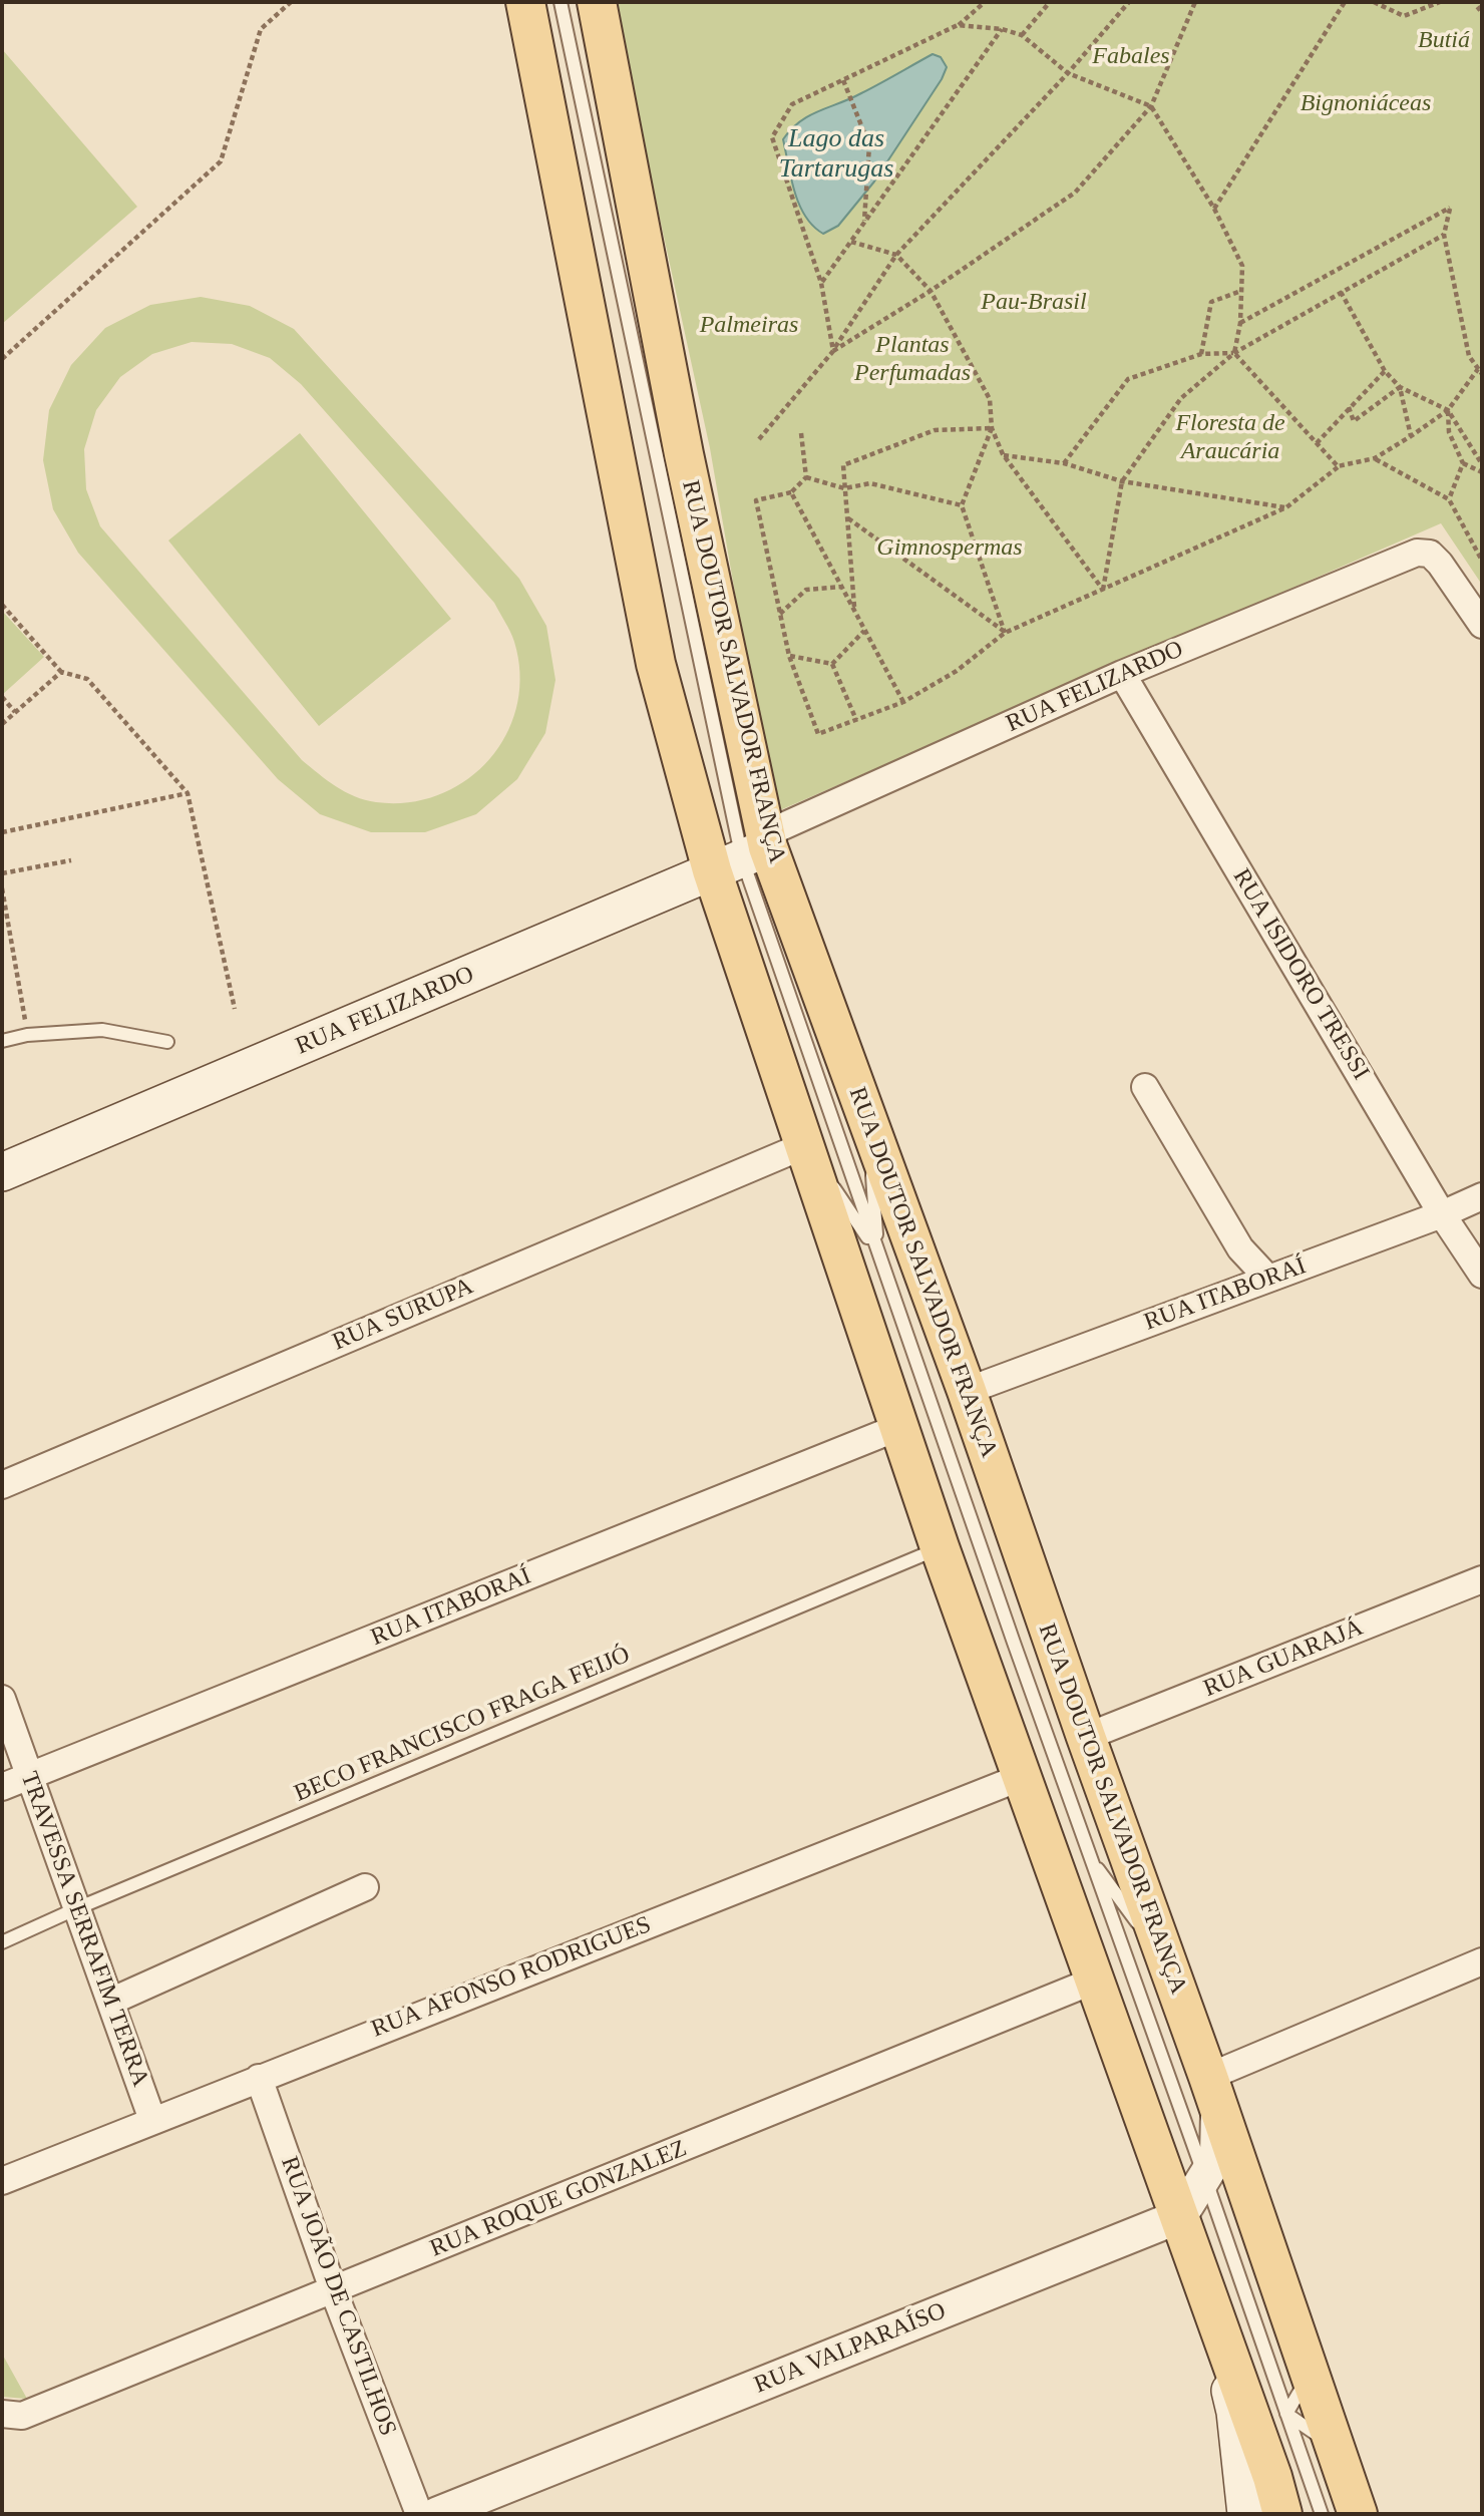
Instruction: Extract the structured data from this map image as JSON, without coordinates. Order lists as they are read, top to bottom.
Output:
{
  "streets": {
    "main road": ["RUA DOUTOR SALVADOR FRANÇA", "RUA FELIZARDO"],
    "street": [
      "RUA ISIDORO TRESSI",
      "RUA ITABORAÍ",
      "RUA SURUPA",
      "RUA GUARAJÁ",
      "TRAVESSA SERRAFIM TERRA",
      "RUA AFONSO RODRIGUES",
      "RUA ROQUE GONZALEZ",
      "RUA JOÃO DE CASTILHOS",
      "RUA VALPARAÍSO"
    ],
    "lane": ["BECO FRANCISCO FRAGA FEIJÓ"]
  },
  "crossings": [
    ["RUA DOUTOR SALVADOR FRANÇA", "RUA FELIZARDO"],
    ["RUA DOUTOR SALVADOR FRANÇA", "RUA ITABORAÍ"],
    ["RUA DOUTOR SALVADOR FRANÇA", "RUA SURUPA"],
    ["RUA DOUTOR SALVADOR FRANÇA", "RUA GUARAJÁ"],
    ["RUA DOUTOR SALVADOR FRANÇA", "BECO FRANCISCO FRAGA FEIJÓ"],
    ["RUA DOUTOR SALVADOR FRANÇA", "RUA AFONSO RODRIGUES"],
    ["RUA DOUTOR SALVADOR FRANÇA", "RUA ROQUE GONZALEZ"],
    ["RUA DOUTOR SALVADOR FRANÇA", "RUA VALPARAÍSO"],
    ["RUA FELIZARDO", "RUA ISIDORO TRESSI"],
    ["RUA ISIDORO TRESSI", "RUA ITABORAÍ"],
    ["RUA ITABORAÍ", "TRAVESSA SERRAFIM TERRA"],
    ["BECO FRANCISCO FRAGA FEIJÓ", "TRAVESSA SERRAFIM TERRA"],
    ["TRAVESSA SERRAFIM TERRA", "RUA AFONSO RODRIGUES"],
    ["RUA AFONSO RODRIGUES", "RUA JOÃO DE CASTILHOS"],
    ["RUA ROQUE GONZALEZ", "RUA JOÃO DE CASTILHOS"]
  ],
  "water": ["Lago das Tartarugas"],
  "parks": [
    "Butiá",
    "Fabales",
    "Bignoniáceas",
    "Pau-Brasil",
    "Palmeiras",
    "Plantas Perfumadas",
    "Floresta de Araucária",
    "Gimnospermas"
  ]
}
